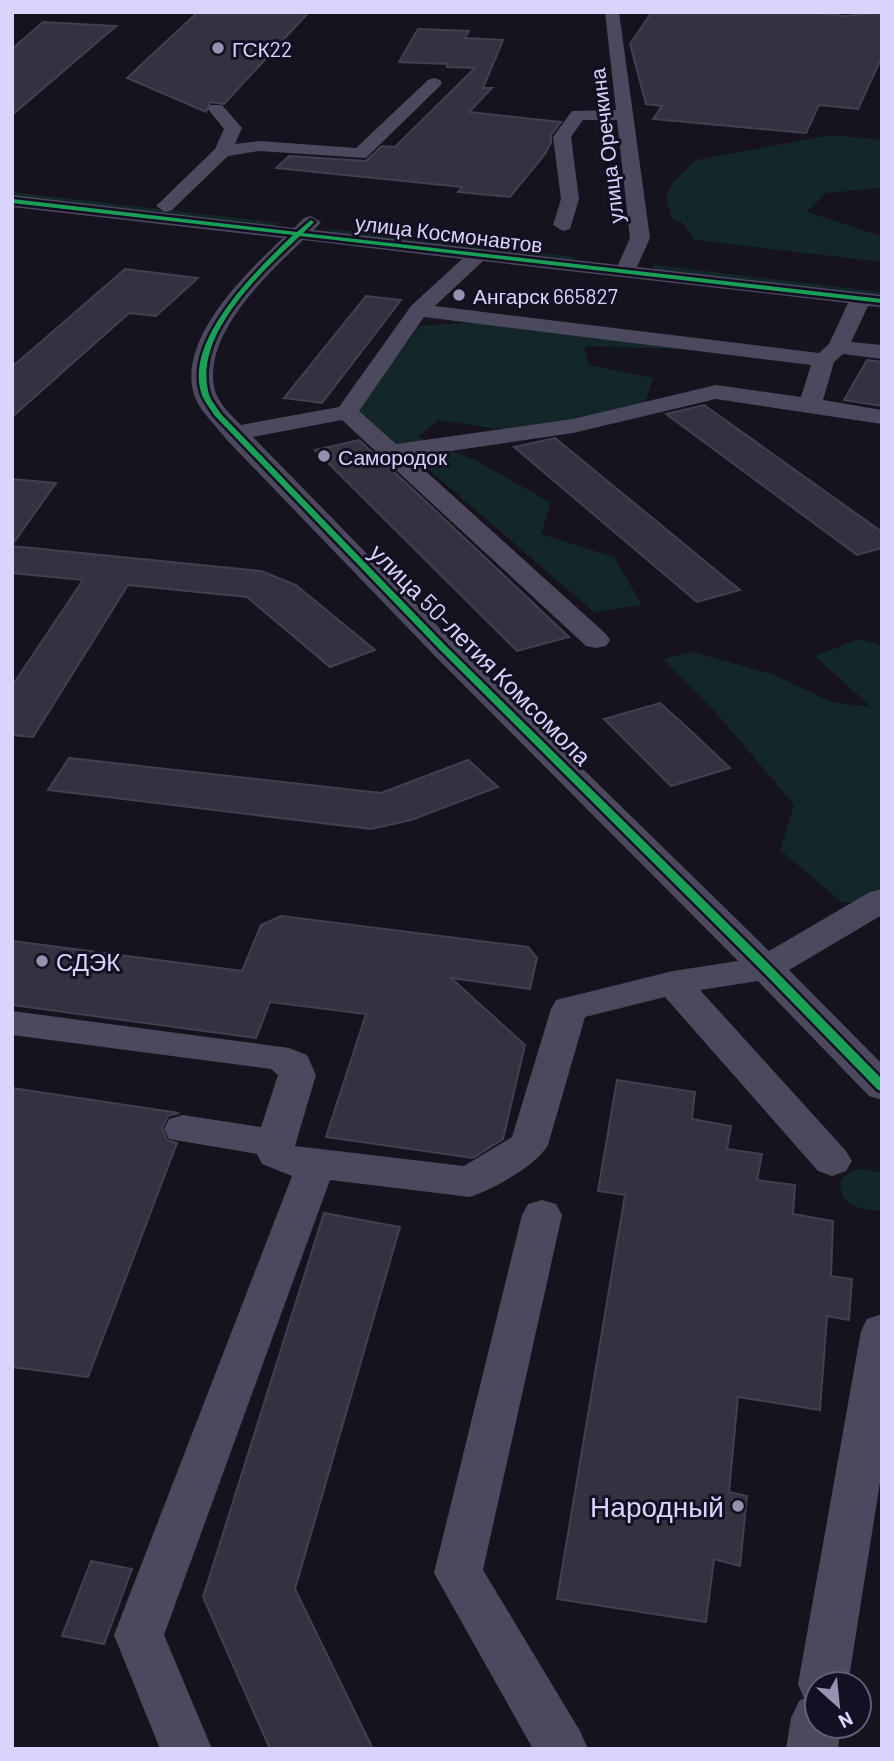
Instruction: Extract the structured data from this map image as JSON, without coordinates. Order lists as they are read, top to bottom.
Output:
{
  "streets": {
    "street": ["улица Оречкина", "улица Космонавтов", "улица 50-летия Комсомола"]
  },
  "crossings": [
    ["улица Оречкина", "улица Космонавтов"],
    ["улица Космонавтов", "улица 50-летия Комсомола"]
  ],
  "places": [
    "ГСК22",
    "Ангарск 665827",
    "Самородок",
    "СДЭК",
    "Народный"
  ],
  "north": "bottom right"
}
